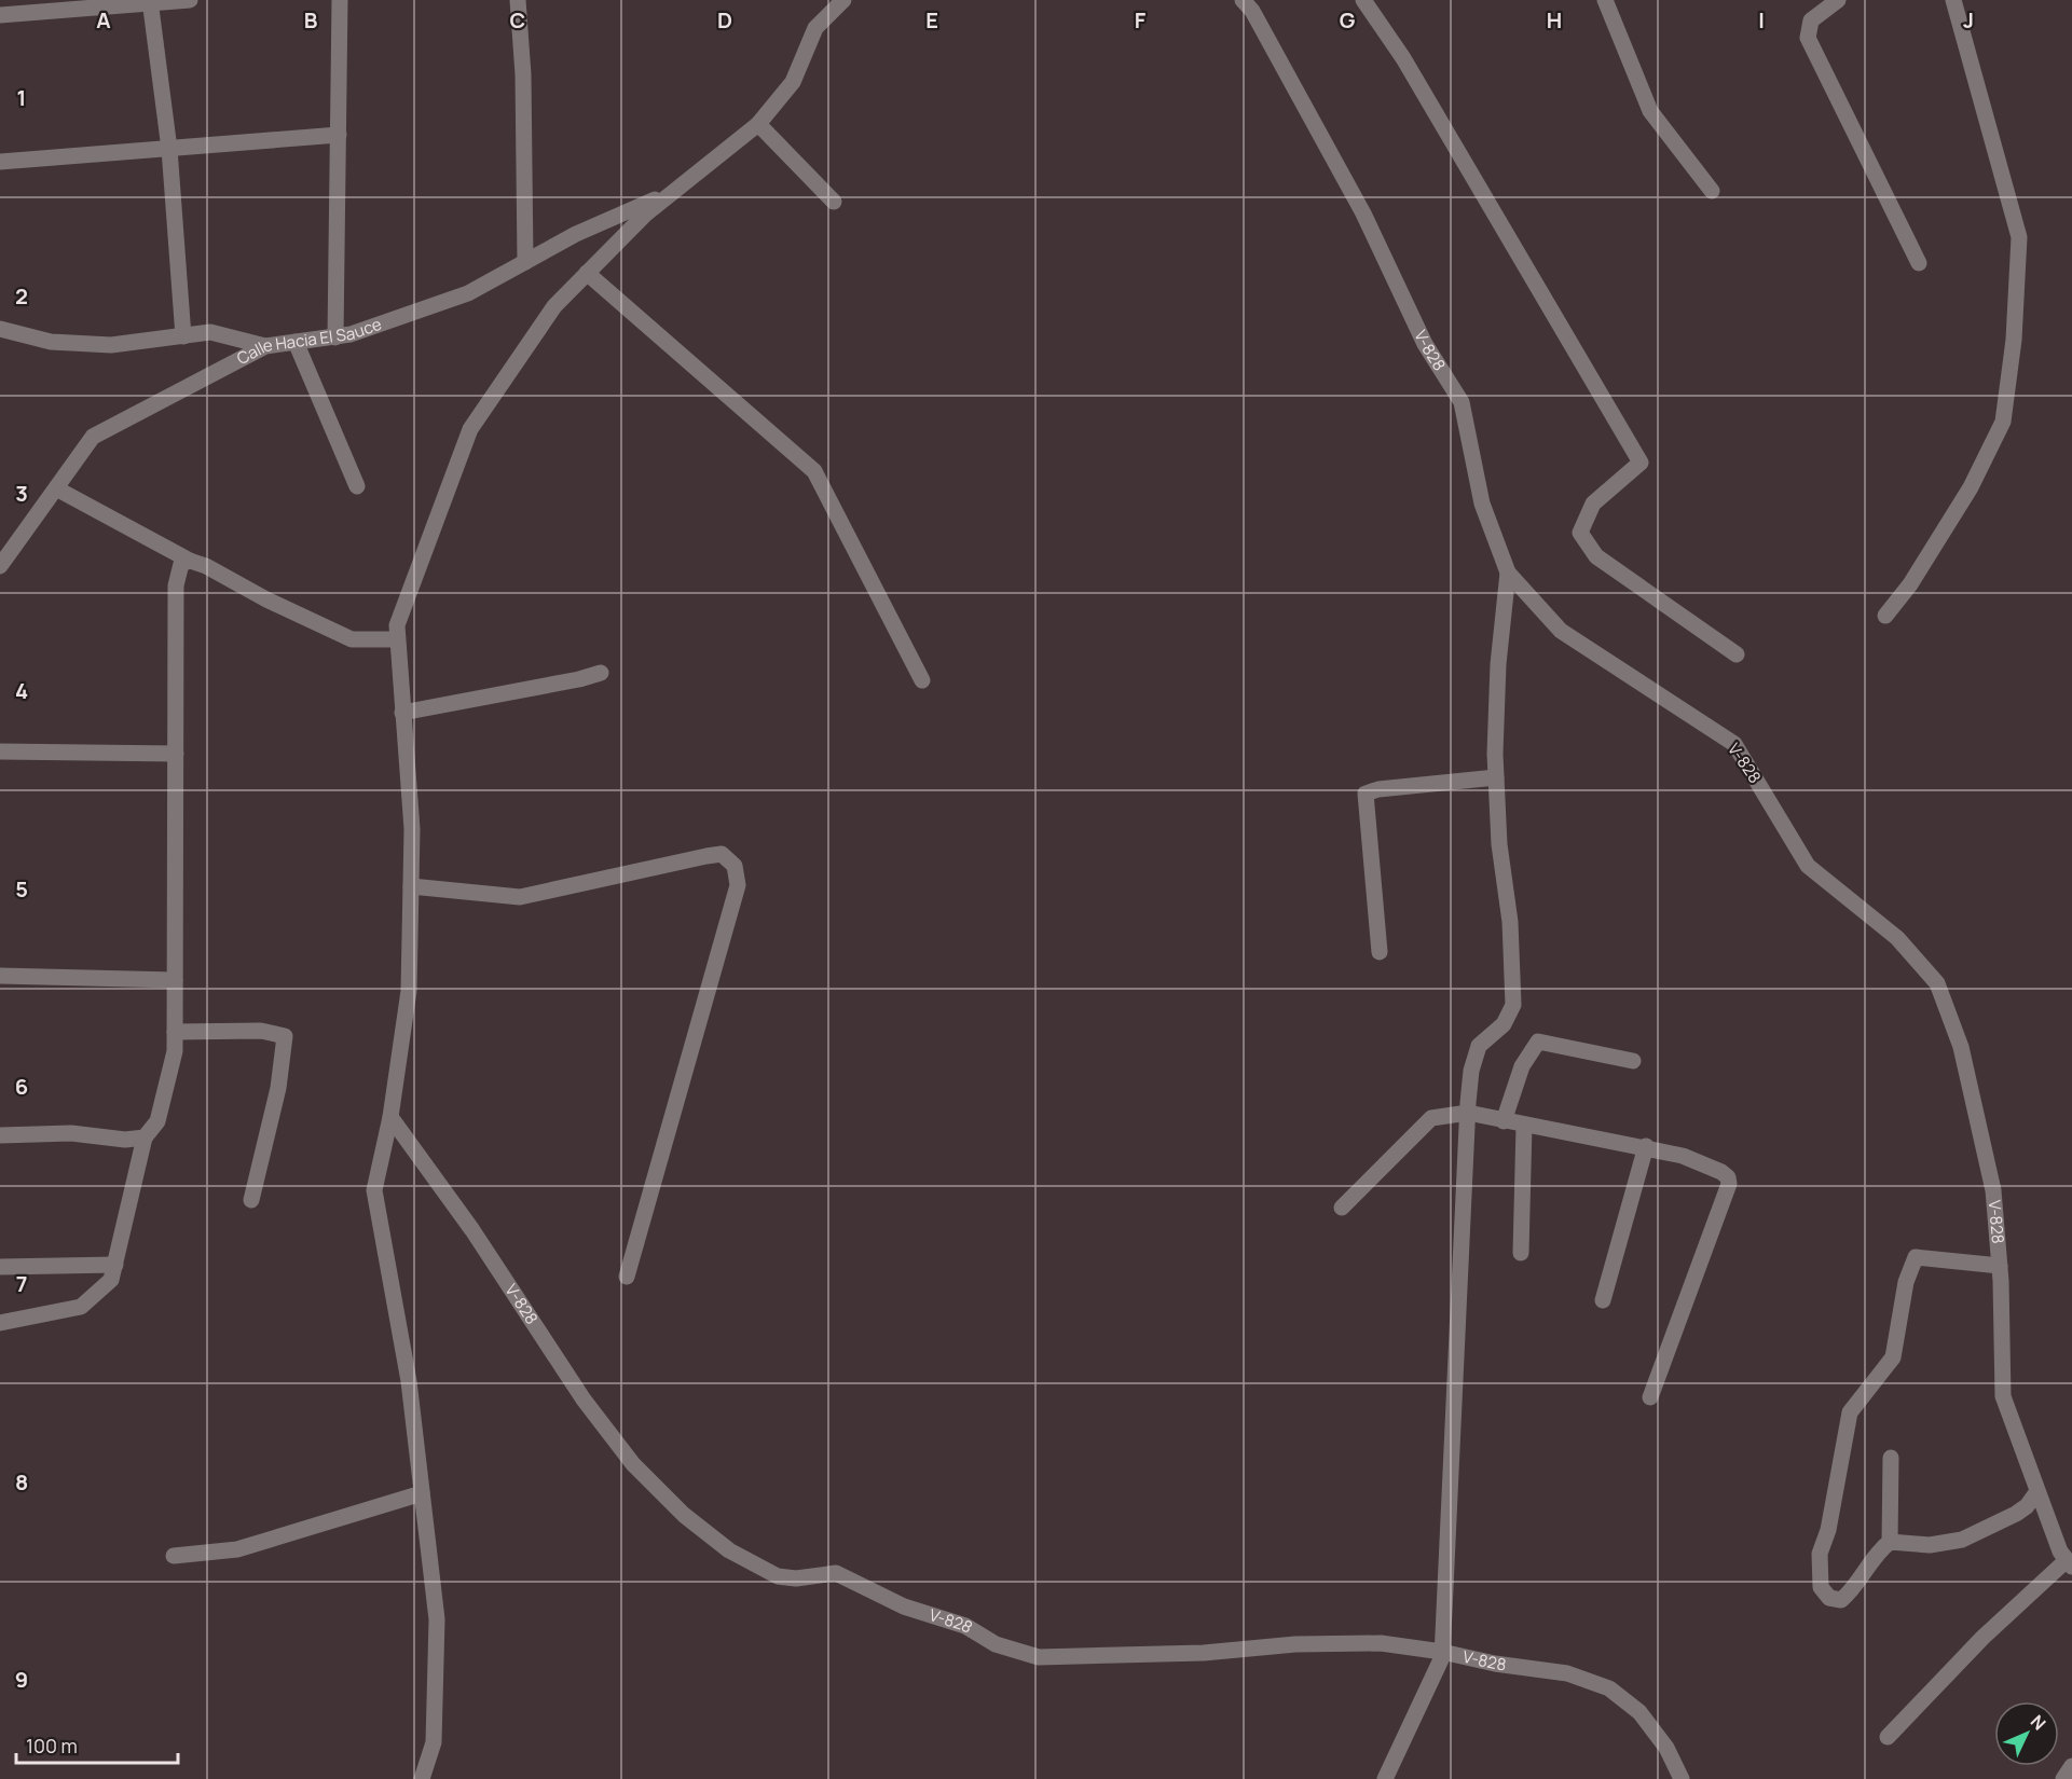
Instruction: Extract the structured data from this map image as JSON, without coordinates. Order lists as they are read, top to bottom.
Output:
{
  "streets": {
    "street": ["Calle Hacia El Sauce", "V-828"]
  },
  "scale_bar": "100 m",
  "north": "top right",
  "grid": {
    "columns": [
      "A",
      "B",
      "C",
      "D",
      "E",
      "F",
      "G",
      "H",
      "I",
      "J"
    ],
    "rows": [
      "1",
      "2",
      "3",
      "4",
      "5",
      "6",
      "7",
      "8",
      "9"
    ]
  }
}
